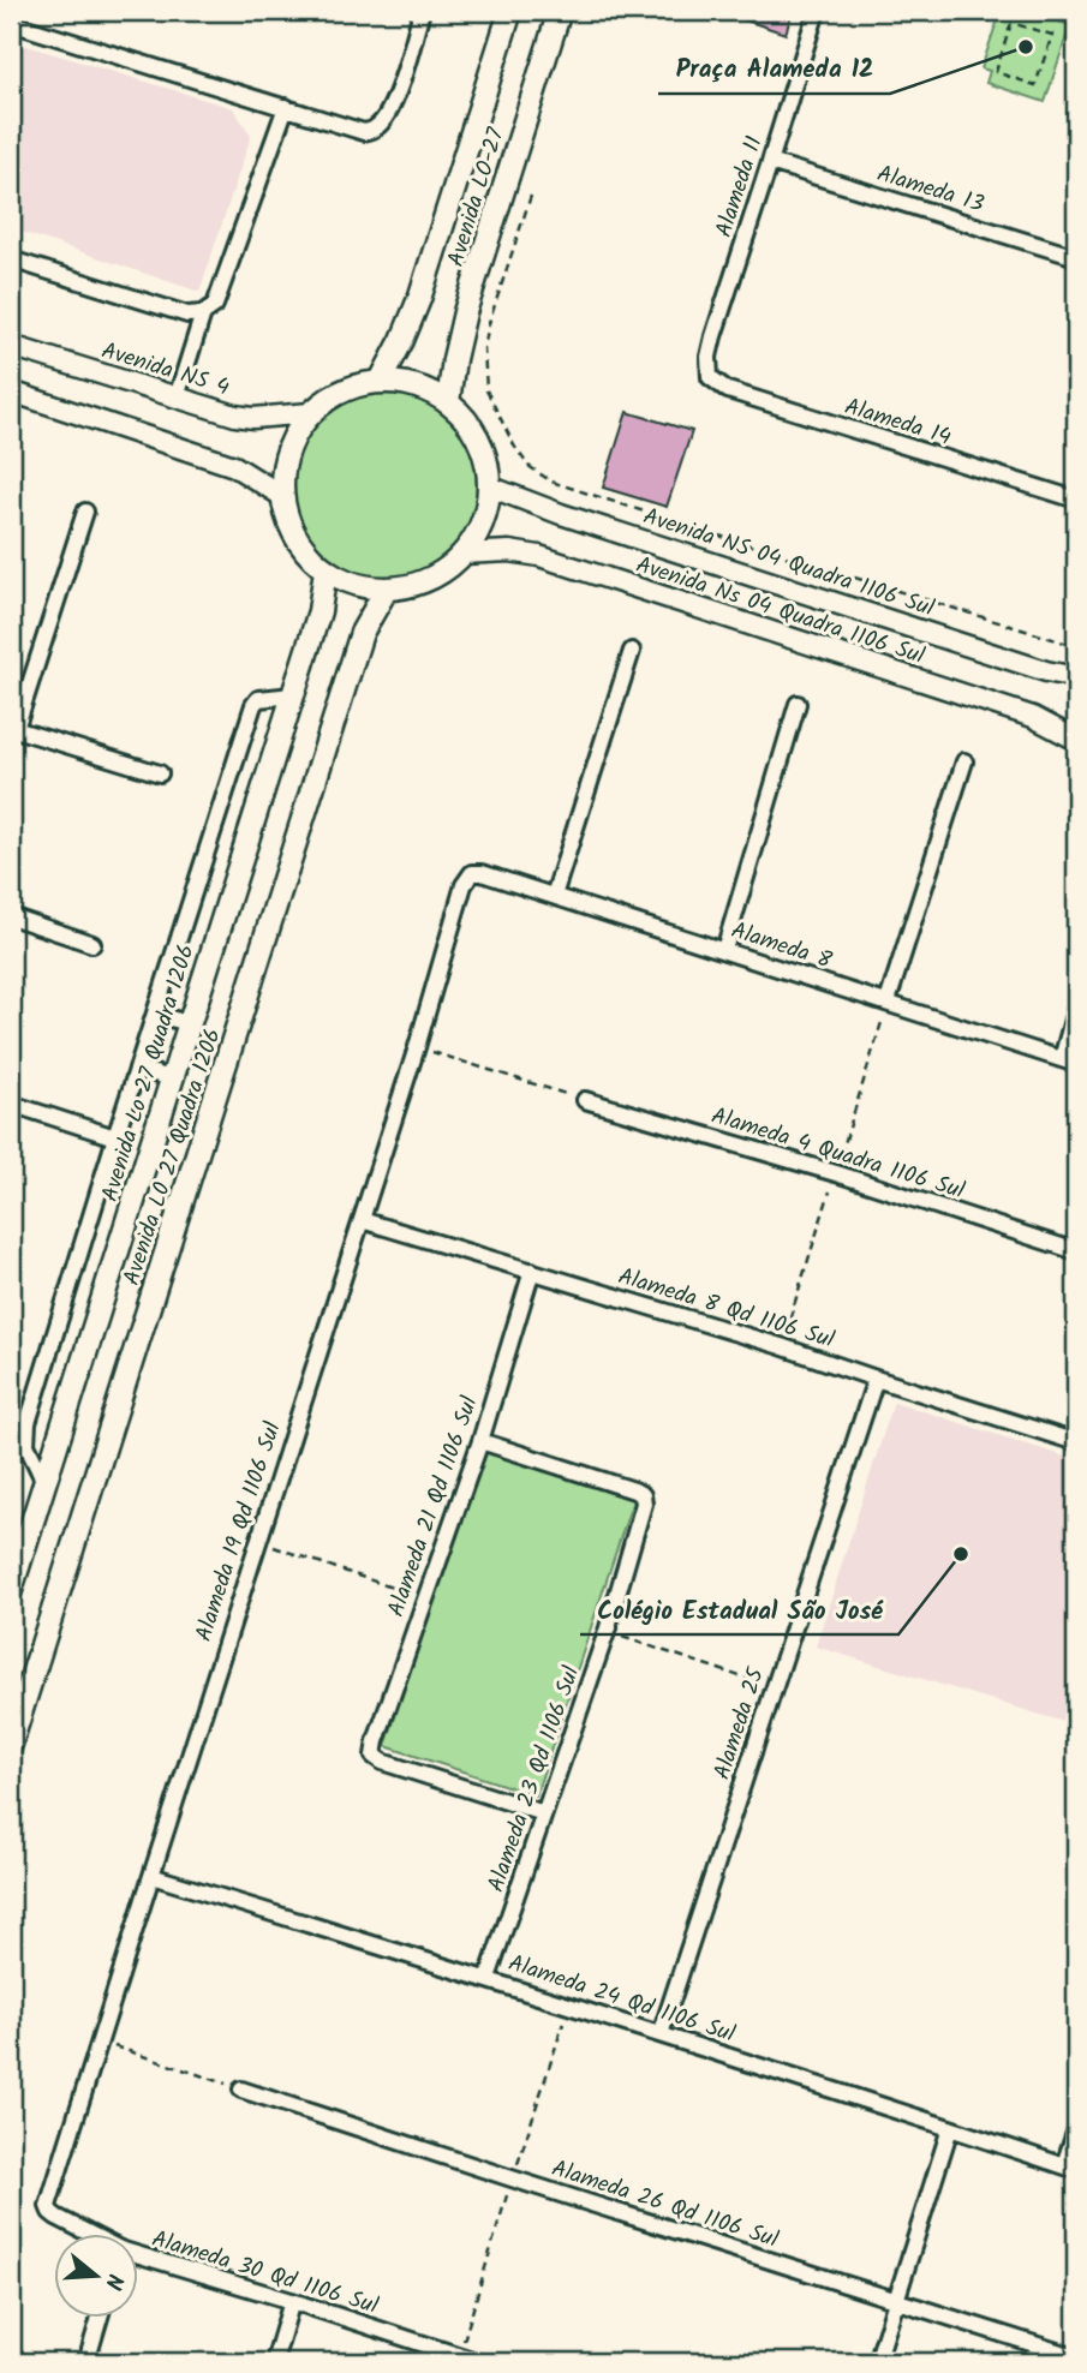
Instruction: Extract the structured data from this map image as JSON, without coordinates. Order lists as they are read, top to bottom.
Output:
{
  "streets": {
    "main road": ["Avenida LO-27", "Avenida Lo 27 Quadra 1206", "Avenida L0 27 Quadra 1206"],
    "street": [
      "Alameda 11",
      "Alameda 13",
      "Avenida NS 4",
      "Alameda 14",
      "Avenida NS 04 Quadra 1106 Sul",
      "Avenida Ns 04 Quadra 1106 Sul",
      "Alameda 8",
      "Alameda 4 Quadra 1106 Sul",
      "Alameda 8 Qd 1106 Sul",
      "Alameda 21 Qd 1106 Sul",
      "Alameda 19 Qd 1106 Sul",
      "Alameda 25",
      "Alameda 23 Qd 1106 Sul",
      "Alameda 24 Qd 1106 Sul",
      "Alameda 26 Qd 1106 Sul",
      "Alameda 30 Qd 1106 Sul"
    ]
  },
  "crossings": [
    ["Alameda 11", "Alameda 13"],
    ["Alameda 11", "Alameda 14"],
    ["Avenida LO-27", "Avenida NS 4"],
    ["Avenida LO-27", "Avenida NS 04 Quadra 1106 Sul"],
    ["Avenida LO-27", "Avenida Ns 04 Quadra 1106 Sul"],
    ["Avenida LO-27", "Avenida Lo 27 Quadra 1206"],
    ["Avenida LO-27", "Avenida L0 27 Quadra 1206"],
    ["Avenida NS 4", "Avenida NS 04 Quadra 1106 Sul"],
    ["Avenida NS 4", "Avenida Ns 04 Quadra 1106 Sul"],
    ["Avenida NS 4", "Avenida Lo 27 Quadra 1206"],
    ["Avenida NS 4", "Avenida L0 27 Quadra 1206"],
    ["Avenida NS 04 Quadra 1106 Sul", "Avenida Ns 04 Quadra 1106 Sul"],
    ["Avenida NS 04 Quadra 1106 Sul", "Avenida Lo 27 Quadra 1206"],
    ["Avenida NS 04 Quadra 1106 Sul", "Avenida L0 27 Quadra 1206"],
    ["Avenida Ns 04 Quadra 1106 Sul", "Avenida Lo 27 Quadra 1206"],
    ["Avenida Ns 04 Quadra 1106 Sul", "Avenida L0 27 Quadra 1206"],
    ["Alameda 8", "Alameda 19 Qd 1106 Sul"],
    ["Avenida Lo 27 Quadra 1206", "Avenida L0 27 Quadra 1206"],
    ["Alameda 8 Qd 1106 Sul", "Alameda 21 Qd 1106 Sul"],
    ["Alameda 8 Qd 1106 Sul", "Alameda 19 Qd 1106 Sul"],
    ["Alameda 8 Qd 1106 Sul", "Alameda 25"],
    ["Alameda 21 Qd 1106 Sul", "Alameda 23 Qd 1106 Sul"],
    ["Alameda 19 Qd 1106 Sul", "Alameda 24 Qd 1106 Sul"],
    ["Alameda 19 Qd 1106 Sul", "Alameda 30 Qd 1106 Sul"],
    ["Alameda 25", "Alameda 24 Qd 1106 Sul"],
    ["Alameda 23 Qd 1106 Sul", "Alameda 24 Qd 1106 Sul"]
  ],
  "places": ["Praça Alameda 12", "Colégio Estadual São José"],
  "north": "right"
}
